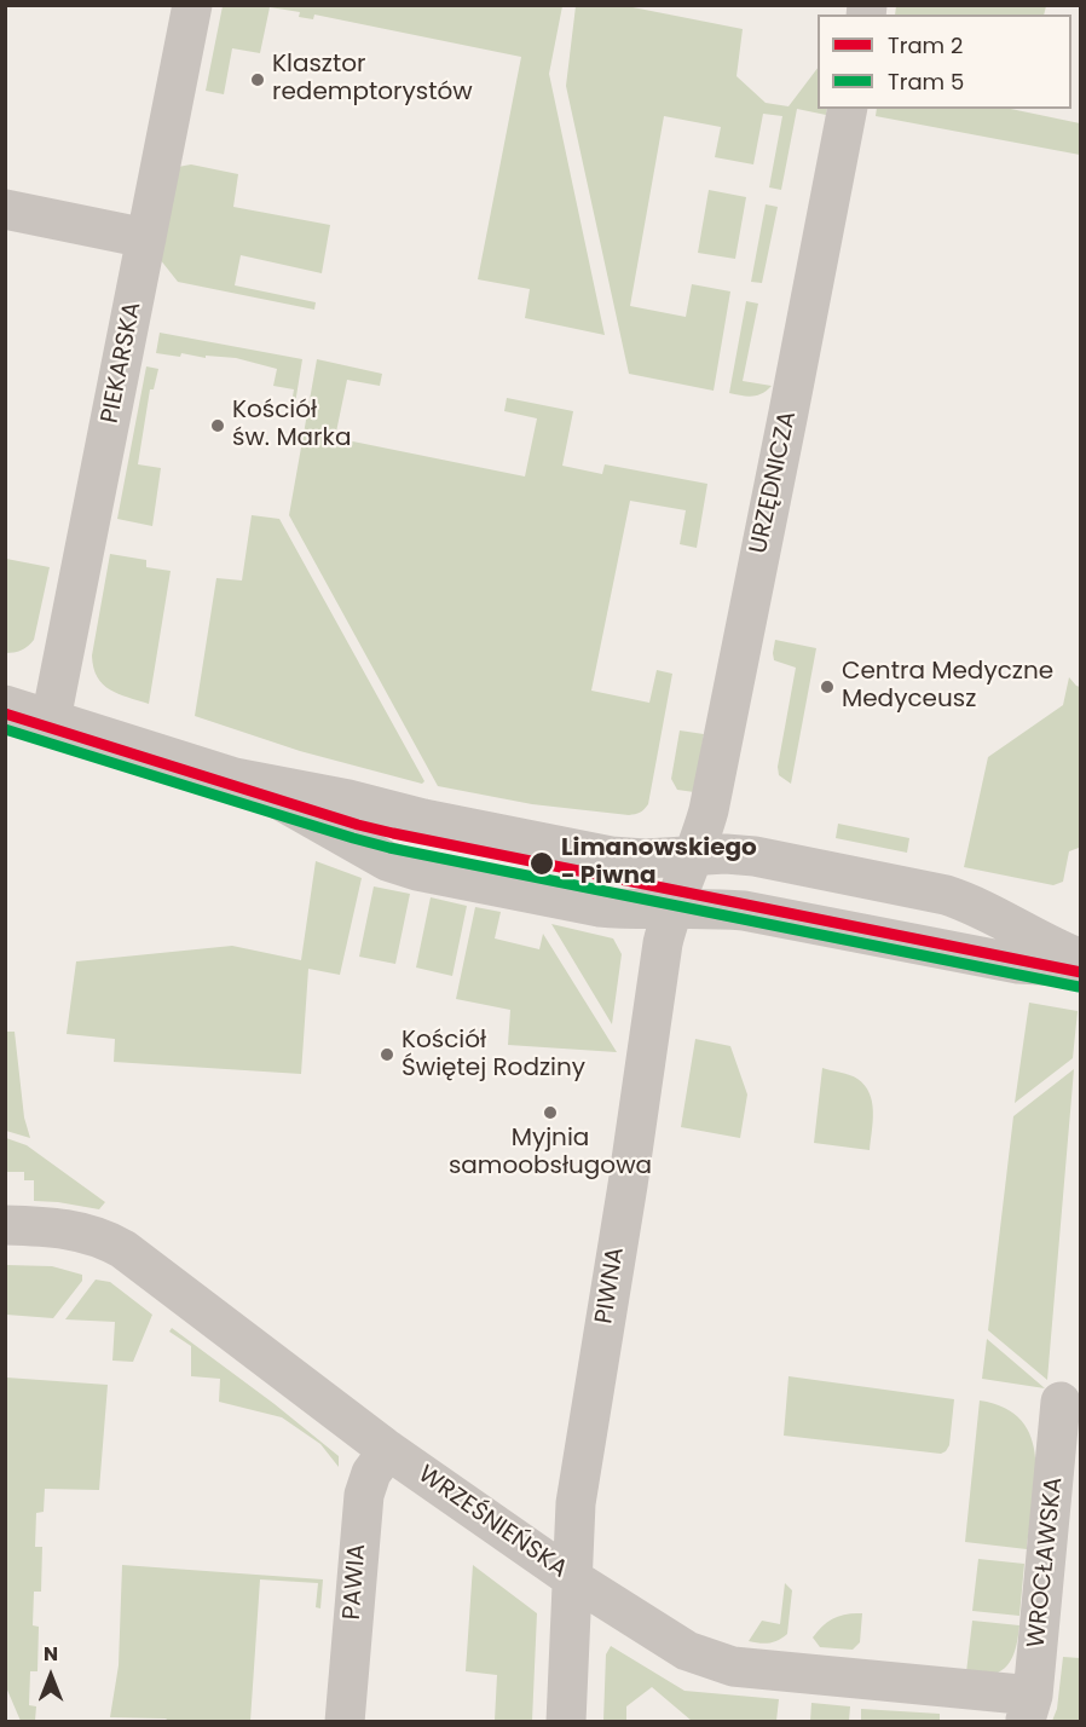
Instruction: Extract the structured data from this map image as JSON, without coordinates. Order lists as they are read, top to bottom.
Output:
{
  "streets": {
    "street": [
      "PIEKARSKA",
      "URZĘDNICZA",
      "PIWNA",
      "WRZEŚNIEŃSKA",
      "WROCŁAWSKA",
      "PAWIA"
    ]
  },
  "crossings": [
    ["URZĘDNICZA", "PIWNA"],
    ["PIWNA", "WRZEŚNIEŃSKA"],
    ["WRZEŚNIEŃSKA", "WROCŁAWSKA"],
    ["WRZEŚNIEŃSKA", "PAWIA"]
  ],
  "places": [
    "Klasztor redemptorystów",
    "Kościół św. Marka",
    "Centra Medyczne Medyceusz",
    "Limanowskiego - Piwna",
    "Kościół Świętej Rodziny",
    "Myjnia samoobsługowa"
  ],
  "lines": ["tram line 2", "tram line 5"],
  "legend": ["Tram 2", "Tram 5"],
  "north": "top"
}
